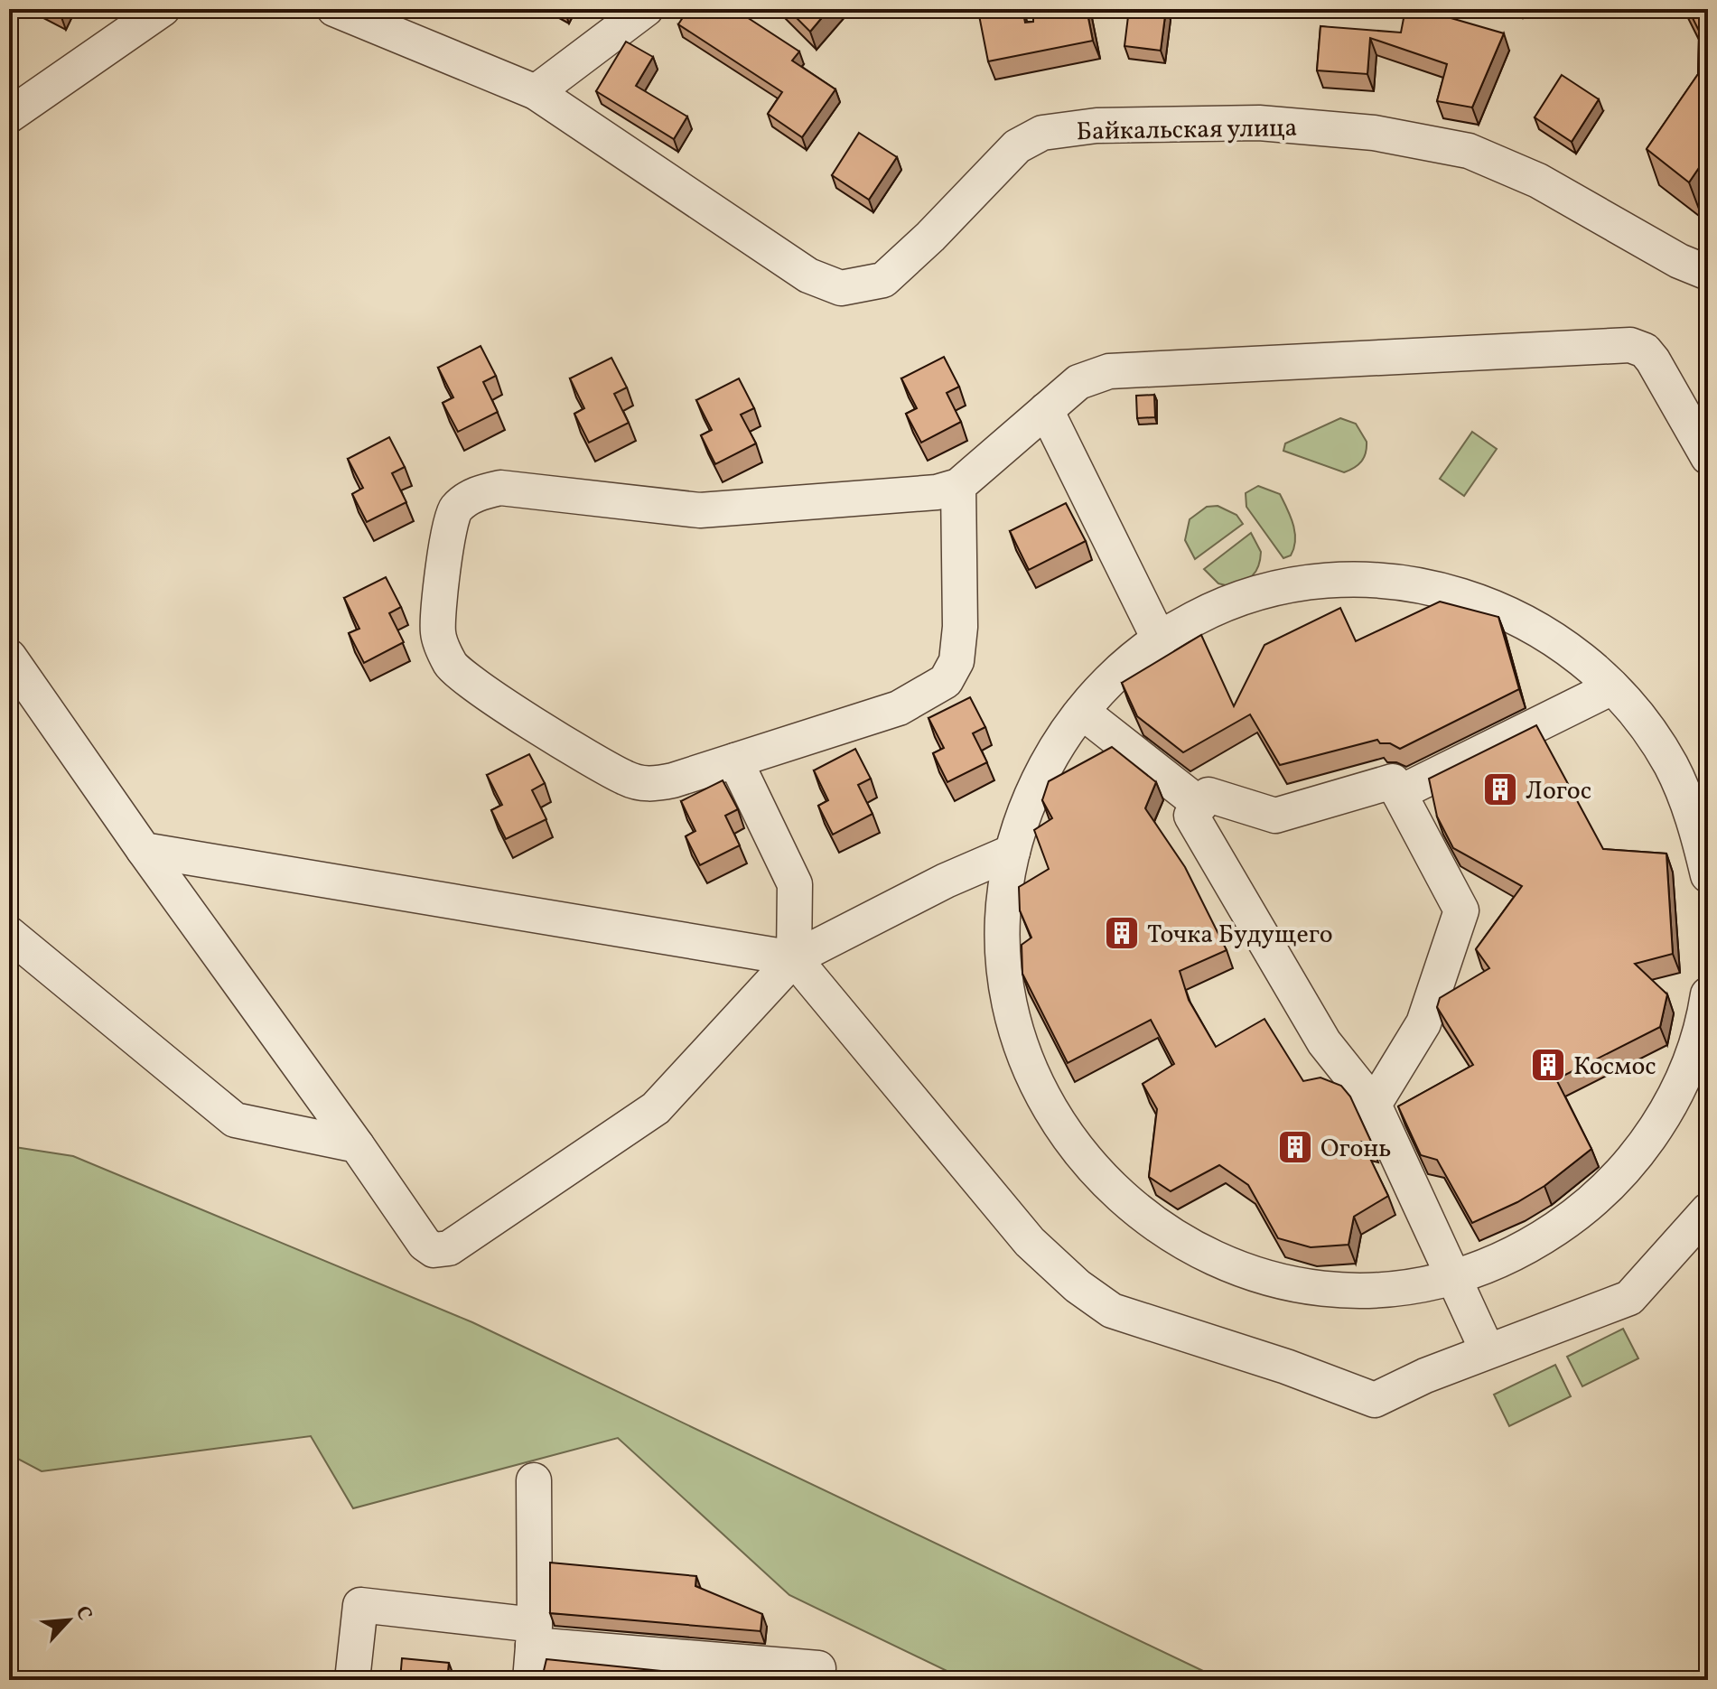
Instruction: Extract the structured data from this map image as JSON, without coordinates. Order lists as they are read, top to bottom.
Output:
{
  "streets": {
    "street": ["Байкальская улица"]
  },
  "places": {
    "building": [
      "Логос",
      "Точка Будущего",
      "Космос",
      "Огонь"
    ]
  },
  "north": "top right"
}
